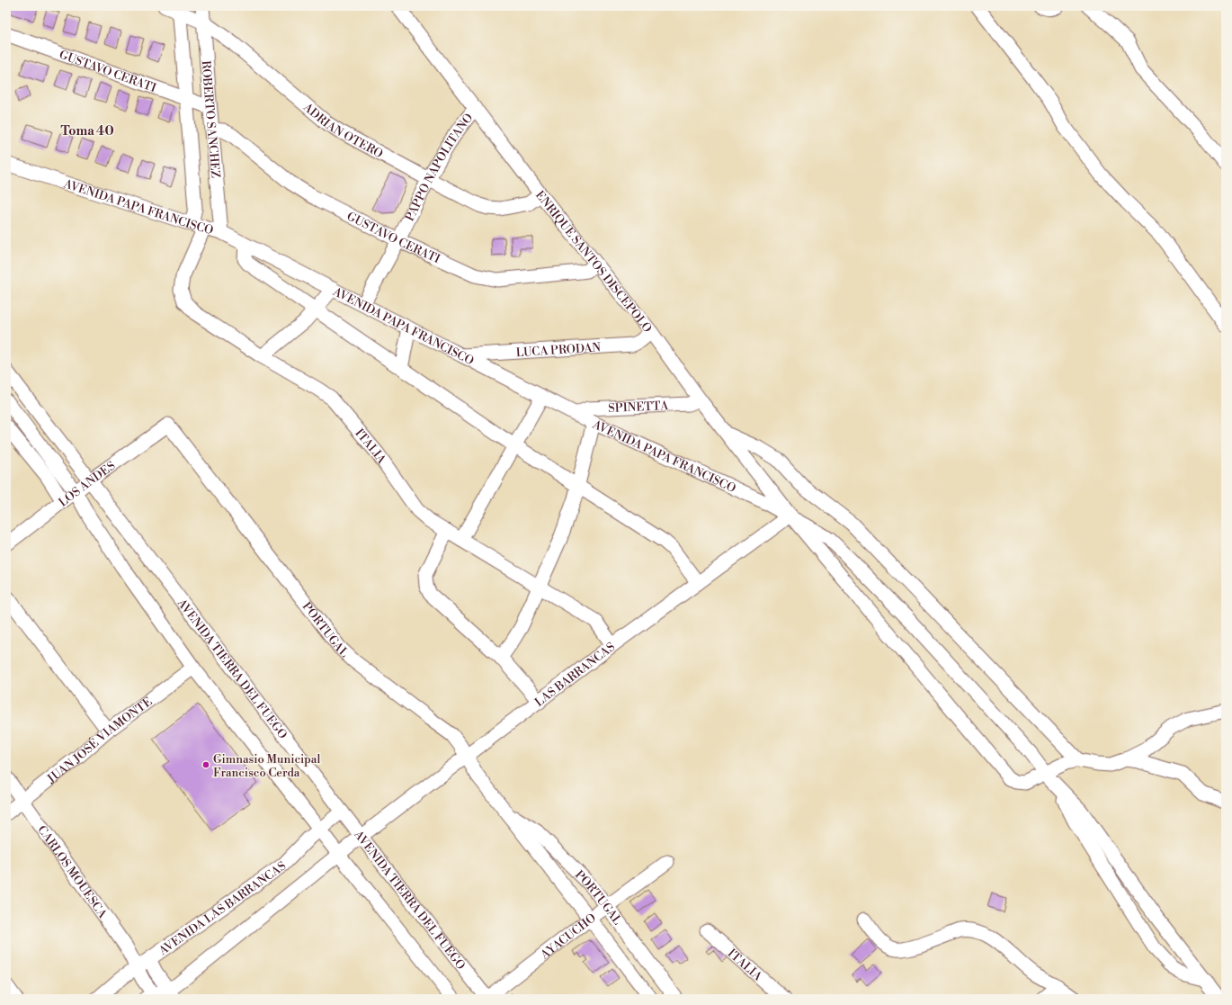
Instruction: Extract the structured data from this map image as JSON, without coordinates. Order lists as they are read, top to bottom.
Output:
{
  "streets": {
    "street": [
      "GUSTAVO CERATI",
      "ROBERTO SANCHEZ",
      "ADRIAN OTERO",
      "PAPPO NAPOLITANO",
      "AVENIDA PAPA FRANCISCO",
      "ENRIQUE SANTOS DISCEPOLO",
      "LUCA PRODAN",
      "SPINETTA",
      "ITALIA",
      "LOS ANDES",
      "PORTUGAL",
      "AVENIDA TIERRA DEL FUEGO",
      "LAS BARRANCAS",
      "JUAN JOSÉ VIAMONTE",
      "CARLOS MOUESCA",
      "AVENIDA LAS BARRANCAS",
      "AYACUCHO"
    ]
  },
  "crossings": [
    ["GUSTAVO CERATI", "ROBERTO SANCHEZ"],
    ["GUSTAVO CERATI", "PAPPO NAPOLITANO"],
    ["GUSTAVO CERATI", "ENRIQUE SANTOS DISCEPOLO"],
    ["ROBERTO SANCHEZ", "ADRIAN OTERO"],
    ["ROBERTO SANCHEZ", "AVENIDA PAPA FRANCISCO"],
    ["ROBERTO SANCHEZ", "ITALIA"],
    ["ADRIAN OTERO", "PAPPO NAPOLITANO"],
    ["ADRIAN OTERO", "ENRIQUE SANTOS DISCEPOLO"],
    ["PAPPO NAPOLITANO", "AVENIDA PAPA FRANCISCO"],
    ["PAPPO NAPOLITANO", "ENRIQUE SANTOS DISCEPOLO"],
    ["AVENIDA PAPA FRANCISCO", "ENRIQUE SANTOS DISCEPOLO"],
    ["AVENIDA PAPA FRANCISCO", "LUCA PRODAN"],
    ["AVENIDA PAPA FRANCISCO", "SPINETTA"],
    ["AVENIDA PAPA FRANCISCO", "ITALIA"],
    ["AVENIDA PAPA FRANCISCO", "LAS BARRANCAS"],
    ["ENRIQUE SANTOS DISCEPOLO", "LUCA PRODAN"],
    ["ENRIQUE SANTOS DISCEPOLO", "SPINETTA"],
    ["ENRIQUE SANTOS DISCEPOLO", "LAS BARRANCAS"],
    ["ITALIA", "LAS BARRANCAS"],
    ["LOS ANDES", "PORTUGAL"],
    ["LOS ANDES", "AVENIDA TIERRA DEL FUEGO"],
    ["PORTUGAL", "LAS BARRANCAS"],
    ["PORTUGAL", "AYACUCHO"],
    ["AVENIDA TIERRA DEL FUEGO", "LAS BARRANCAS"],
    ["AVENIDA TIERRA DEL FUEGO", "AVENIDA LAS BARRANCAS"],
    ["AVENIDA TIERRA DEL FUEGO", "AYACUCHO"],
    ["JUAN JOSÉ VIAMONTE", "CARLOS MOUESCA"],
    ["CARLOS MOUESCA", "AVENIDA LAS BARRANCAS"]
  ],
  "districts": ["Toma 40"],
  "places": ["Gimnasio Municipal Francisco Cerda"]
}
